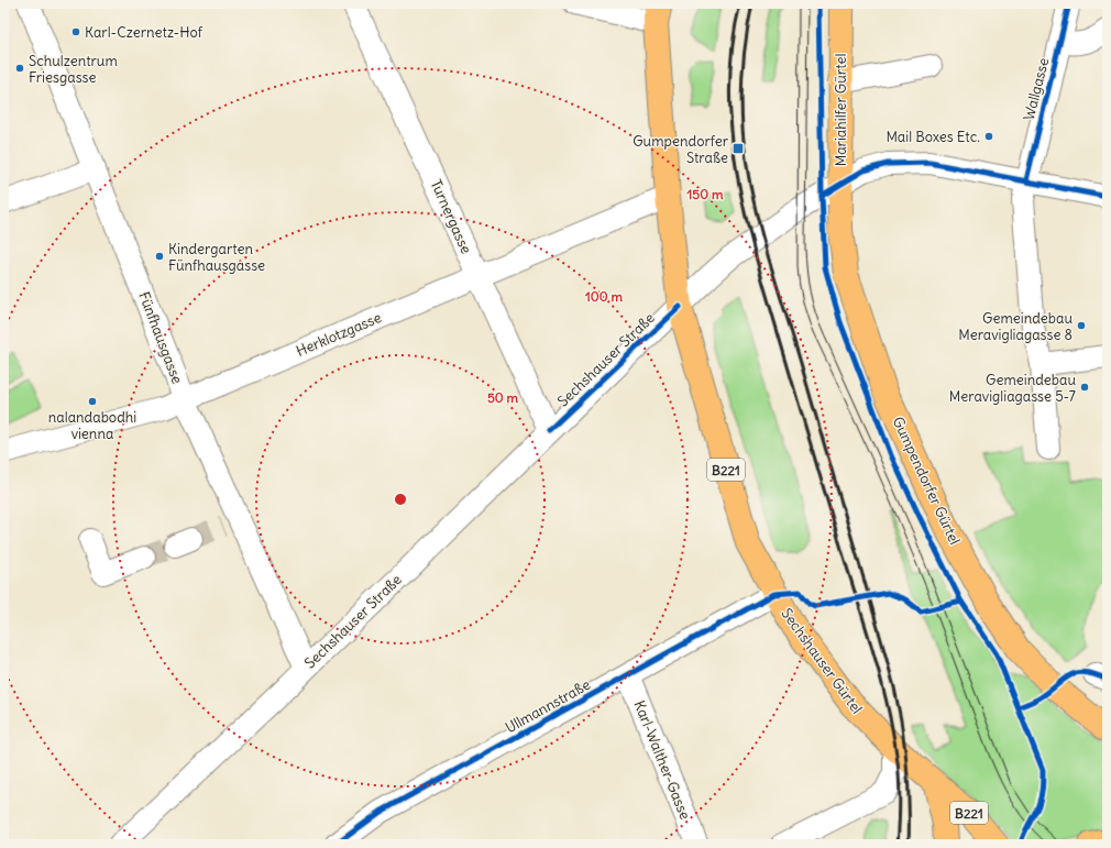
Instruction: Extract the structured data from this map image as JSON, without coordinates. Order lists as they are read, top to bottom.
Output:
{
  "streets": {
    "main road": [
      "Mariahilfer Gürtel",
      "B221",
      "Gumpendorfer Gürtel",
      "Sechshauser Gürtel"
    ],
    "street": [
      "Wallgasse",
      "Turnergasse",
      "Herklotzgasse",
      "Fünfhausgasse",
      "Sechshauser Straße",
      "Ullmannstraße",
      "Karl-Walther-Gasse"
    ]
  },
  "crossings": [
    ["Mariahilfer Gürtel", "Sechshauser Straße"],
    ["Mariahilfer Gürtel", "B221"],
    ["Mariahilfer Gürtel", "Gumpendorfer Gürtel"],
    ["Mariahilfer Gürtel", "Sechshauser Gürtel"],
    ["Turnergasse", "Herklotzgasse"],
    ["Turnergasse", "Sechshauser Straße"],
    ["Herklotzgasse", "Fünfhausgasse"],
    ["Herklotzgasse", "B221"],
    ["Fünfhausgasse", "Sechshauser Straße"],
    ["Sechshauser Straße", "B221"],
    ["Sechshauser Straße", "Sechshauser Gürtel"],
    ["B221", "Sechshauser Gürtel"],
    ["Sechshauser Gürtel", "Ullmannstraße"],
    ["Ullmannstraße", "Karl-Walther-Gasse"]
  ],
  "places": {
    "other": [
      "Karl-Czernetz-Hof",
      "Schulzentrum Friesgasse",
      "Mail Boxes Etc.",
      "Kindergarten Fünfhausgasse",
      "Gemeindebau Meravigliagasse 8",
      "Gemeindebau Meravigliagasse 5-7",
      "nalandabodhi vienna"
    ],
    "transit": ["Gumpendorfer Straße"]
  },
  "rings": ["150 m", "100 m", "50 m"]
}
